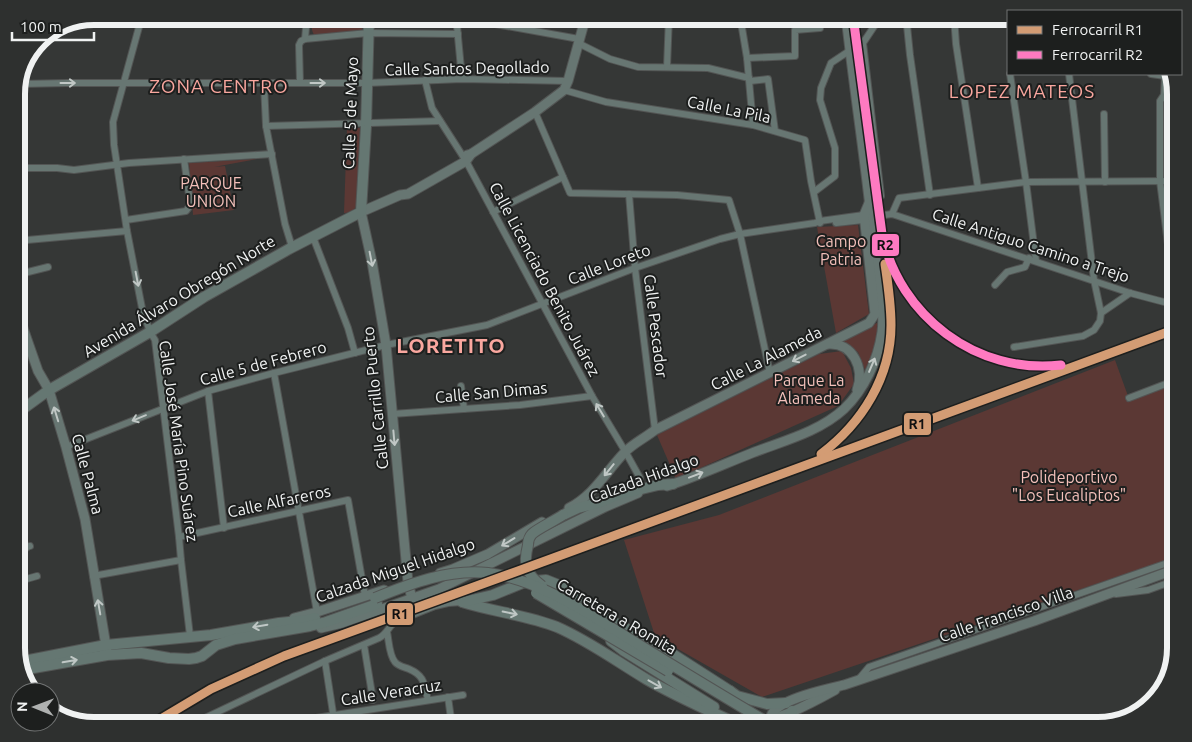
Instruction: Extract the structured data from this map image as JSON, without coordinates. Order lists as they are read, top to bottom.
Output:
{
  "streets": {
    "main road": [
      "Calle 5 de Mayo",
      "Avenida Álvaro Obregón Norte",
      "Calzada Miguel Hidalgo",
      "Carretera a Romita"
    ],
    "street": [
      "Calle Santos Degollado",
      "Calle La Pila",
      "Calle Antiguo Camino a Trejo",
      "Calle Loreto",
      "Calle Licenciado Benito Juárez",
      "Calle Pescador",
      "Calle La Alameda",
      "Calle 5 de Febrero",
      "Calle San Dimas",
      "Calle Carrillo Puerto",
      "Calle José María Pino Suárez",
      "Calle Palma",
      "Calzada Hidalgo",
      "Calle Alfareros",
      "Calle Francisco Villa",
      "Calle Veracruz"
    ]
  },
  "crossings": [
    ["Calle Santos Degollado", "Calle 5 de Mayo"],
    ["Calle Santos Degollado", "Calle Licenciado Benito Juárez"],
    ["Calle Santos Degollado", "Calle José María Pino Suárez"],
    ["Calle La Pila", "Calle Loreto"],
    ["Calle 5 de Mayo", "Avenida Álvaro Obregón Norte"],
    ["Calle 5 de Mayo", "Calle Carrillo Puerto"],
    ["Calle Antiguo Camino a Trejo", "Calle Loreto"],
    ["Calle Antiguo Camino a Trejo", "Calzada Hidalgo"],
    ["Calle Loreto", "Calle Licenciado Benito Juárez"],
    ["Calle Loreto", "Calle Pescador"],
    ["Calle Loreto", "Calle 5 de Febrero"],
    ["Calle Loreto", "Calle Carrillo Puerto"],
    ["Calle Loreto", "Calzada Hidalgo"],
    ["Calle Licenciado Benito Juárez", "Calle La Alameda"],
    ["Calle Licenciado Benito Juárez", "Calle San Dimas"],
    ["Avenida Álvaro Obregón Norte", "Calle Carrillo Puerto"],
    ["Avenida Álvaro Obregón Norte", "Calle José María Pino Suárez"],
    ["Avenida Álvaro Obregón Norte", "Calle Palma"],
    ["Calle Pescador", "Calle La Alameda"],
    ["Calle La Alameda", "Calzada Hidalgo"],
    ["Calle La Alameda", "Calzada Miguel Hidalgo"],
    ["Calle 5 de Febrero", "Calle Carrillo Puerto"],
    ["Calle 5 de Febrero", "Calle José María Pino Suárez"],
    ["Calle 5 de Febrero", "Calle Palma"],
    ["Calle San Dimas", "Calle Carrillo Puerto"],
    ["Calle Carrillo Puerto", "Calzada Hidalgo"],
    ["Calle Carrillo Puerto", "Calzada Miguel Hidalgo"],
    ["Calle José María Pino Suárez", "Calle Alfareros"],
    ["Calle José María Pino Suárez", "Calzada Miguel Hidalgo"],
    ["Calle Palma", "Calzada Miguel Hidalgo"],
    ["Calzada Hidalgo", "Calzada Miguel Hidalgo"],
    ["Calle Alfareros", "Calzada Miguel Hidalgo"],
    ["Calle Alfareros", "Carretera a Romita"],
    ["Calzada Miguel Hidalgo", "Carretera a Romita"]
  ],
  "one_way": ["Calle Palma"],
  "districts": ["ZONA CENTRO", "LOPEZ MATEOS", "LORETITO"],
  "parks": [
    "PARQUE UNION",
    "Campo Patria",
    "Parque La Alameda",
    "Polideportivo \"Los Eucaliptos\""
  ],
  "lines": ["rail line R2", "rail line R1"],
  "legend": ["Ferrocarril R1", "Ferrocarril R2"],
  "scale_bar": "100 m",
  "north": "left"
}
